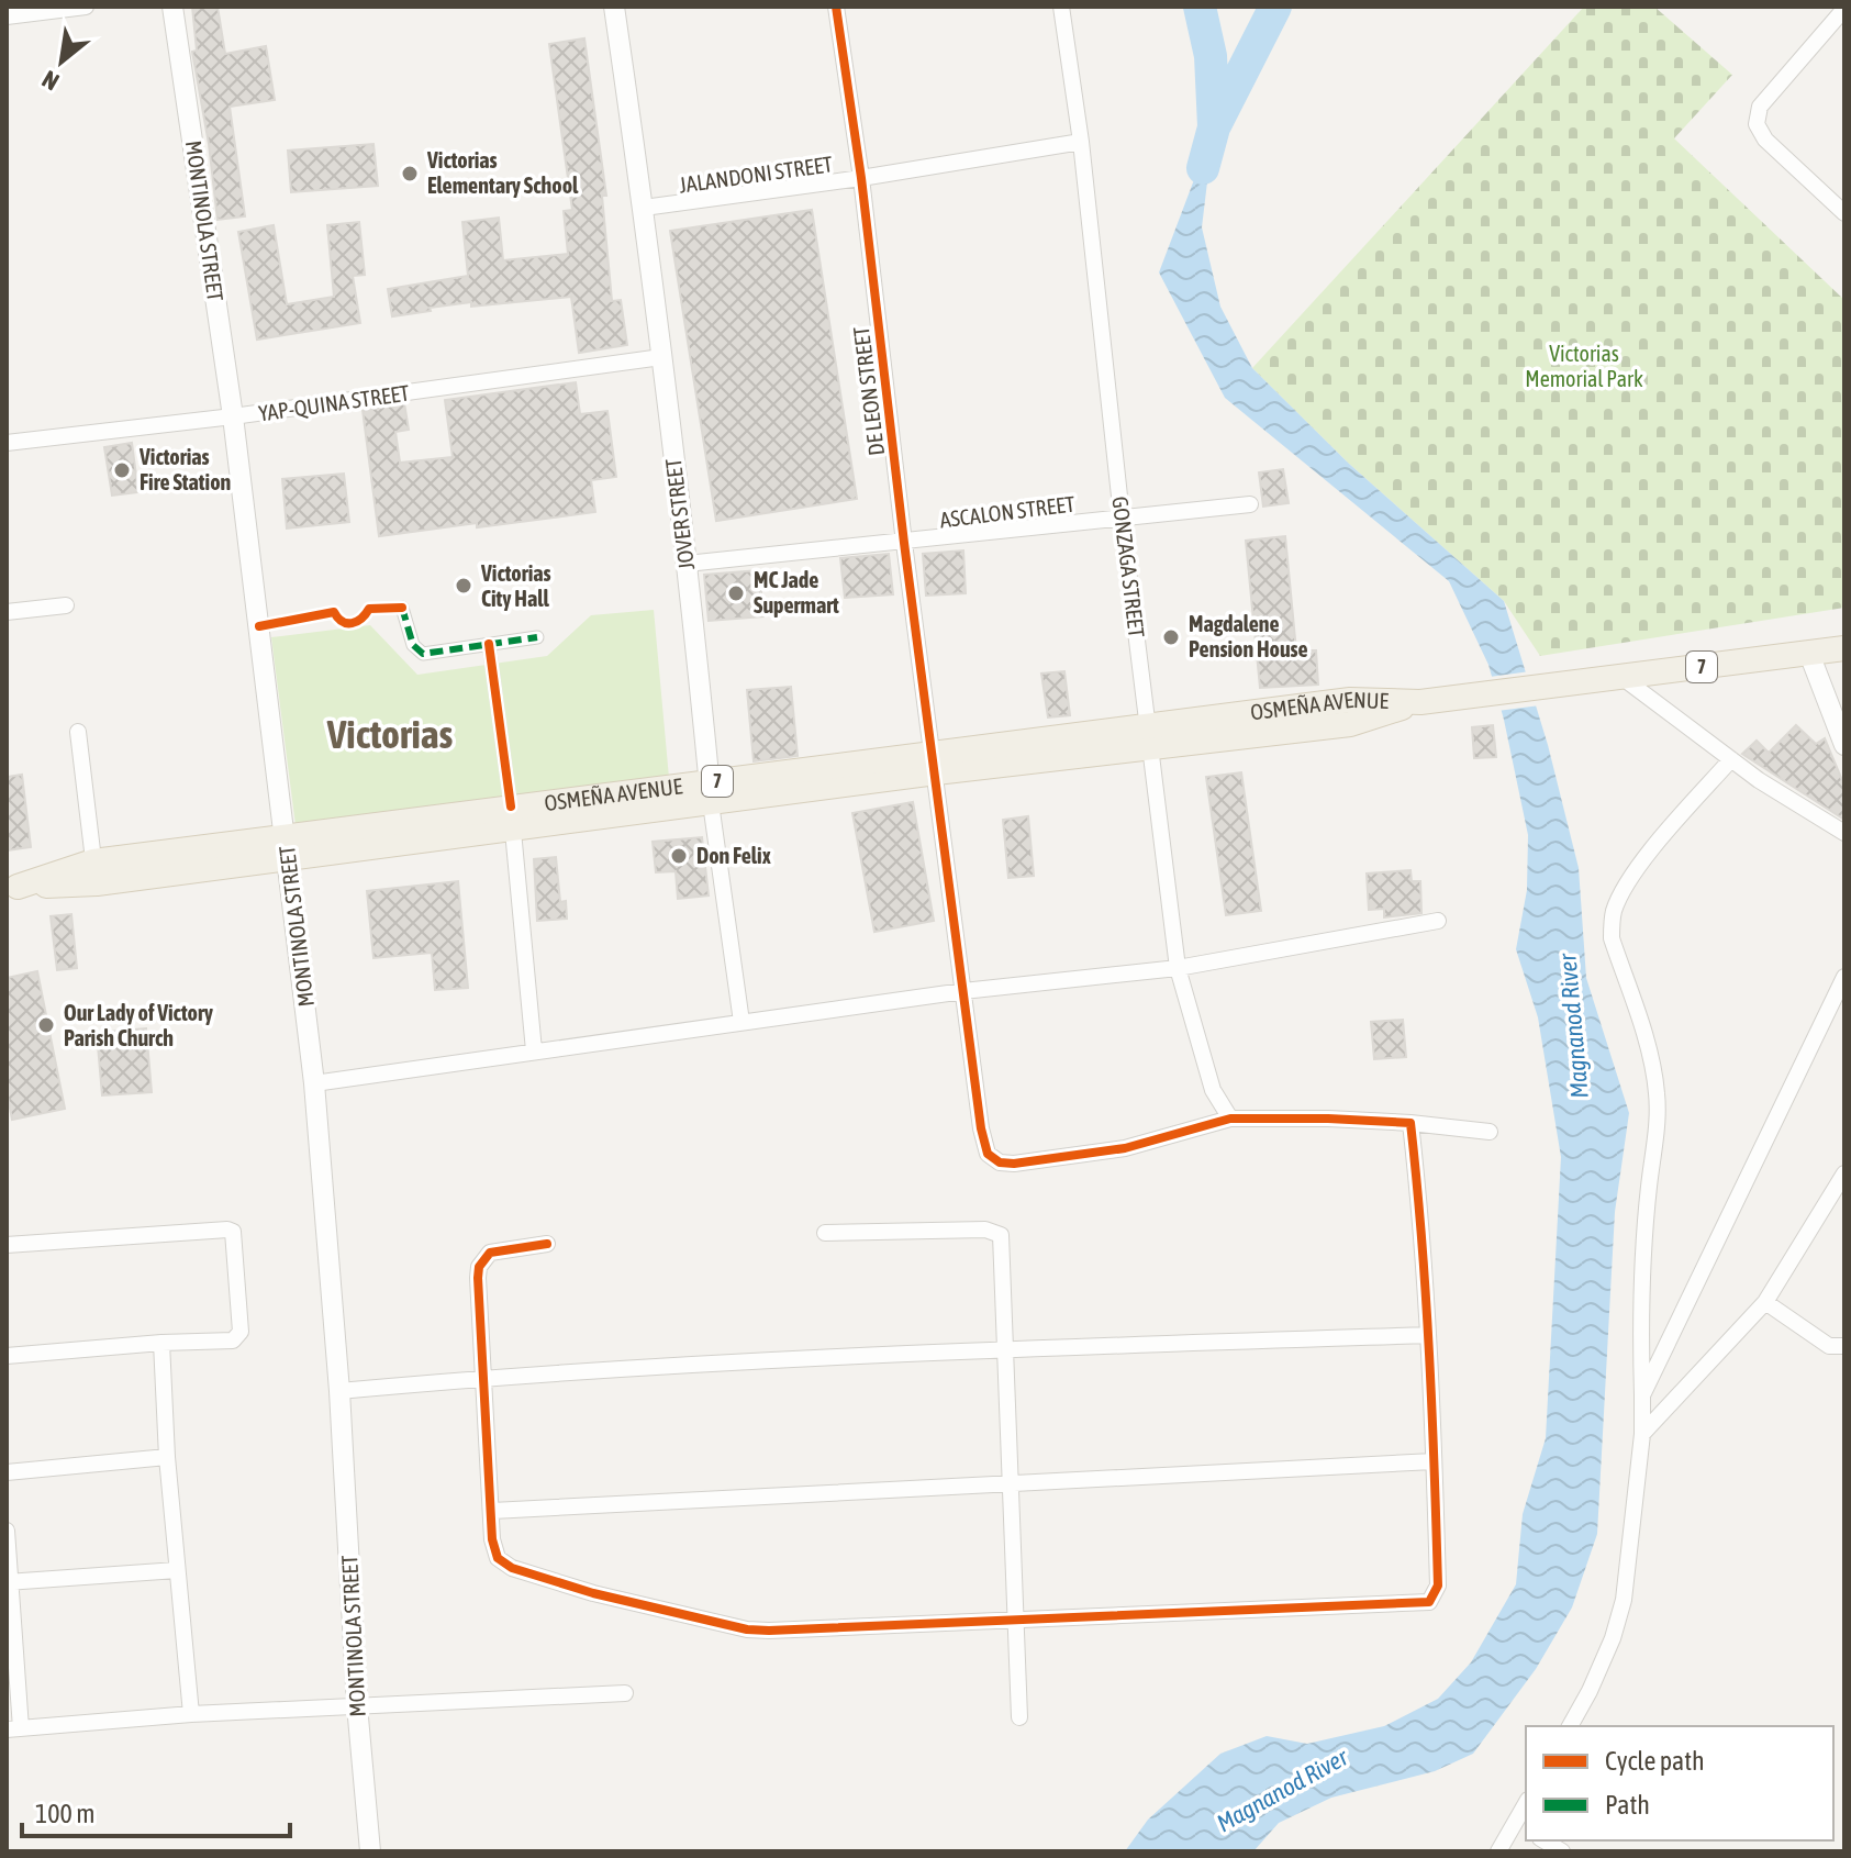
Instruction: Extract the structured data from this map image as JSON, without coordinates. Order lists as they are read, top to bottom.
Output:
{
  "streets": {
    "main road": ["7", "OSMEÑA AVENUE"],
    "street": [
      "JALANDONI STREET",
      "MONTINOLA STREET",
      "DE LEON STREET",
      "YAP-QUINA STREET",
      "ASCALON STREET",
      "JOVER STREET",
      "GONZAGA STREET"
    ]
  },
  "crossings": [
    ["JALANDONI STREET", "DE LEON STREET"],
    ["JALANDONI STREET", "JOVER STREET"],
    ["JALANDONI STREET", "GONZAGA STREET"],
    ["MONTINOLA STREET", "YAP-QUINA STREET"],
    ["MONTINOLA STREET", "OSMEÑA AVENUE"],
    ["DE LEON STREET", "ASCALON STREET"],
    ["DE LEON STREET", "GONZAGA STREET"],
    ["DE LEON STREET", "OSMEÑA AVENUE"],
    ["YAP-QUINA STREET", "JOVER STREET"],
    ["ASCALON STREET", "JOVER STREET"],
    ["ASCALON STREET", "GONZAGA STREET"],
    ["JOVER STREET", "OSMEÑA AVENUE"],
    ["GONZAGA STREET", "OSMEÑA AVENUE"]
  ],
  "districts": ["Victorias"],
  "water": ["Magnanod River"],
  "parks": ["Victorias Memorial Park"],
  "places": [
    "Victorias Elementary School",
    "Victorias Fire Station",
    "Victorias City Hall",
    "MC Jade Supermart",
    "Magdalene Pension House",
    "Don Felix",
    "Our Lady of Victory Parish Church"
  ],
  "legend": ["Cycle path", "Path"],
  "scale_bar": "100 m",
  "north": "bottom left"
}
